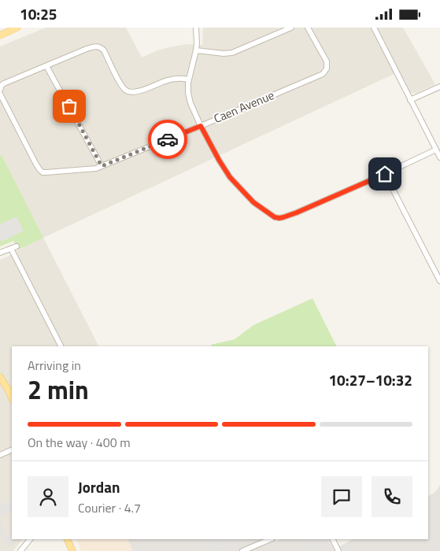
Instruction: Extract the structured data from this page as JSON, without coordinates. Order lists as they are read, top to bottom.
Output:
{
  "streets": {
    "street": ["Caen Avenue"]
  },
  "page": {
    "status": "10:25",
    "heading": ["2 min", "Arriving in", "10:27–10:32"],
    "panel": ["Jordan", "Courier · 4.7"],
    "bar": "On the way · 400 m"
  }
}
